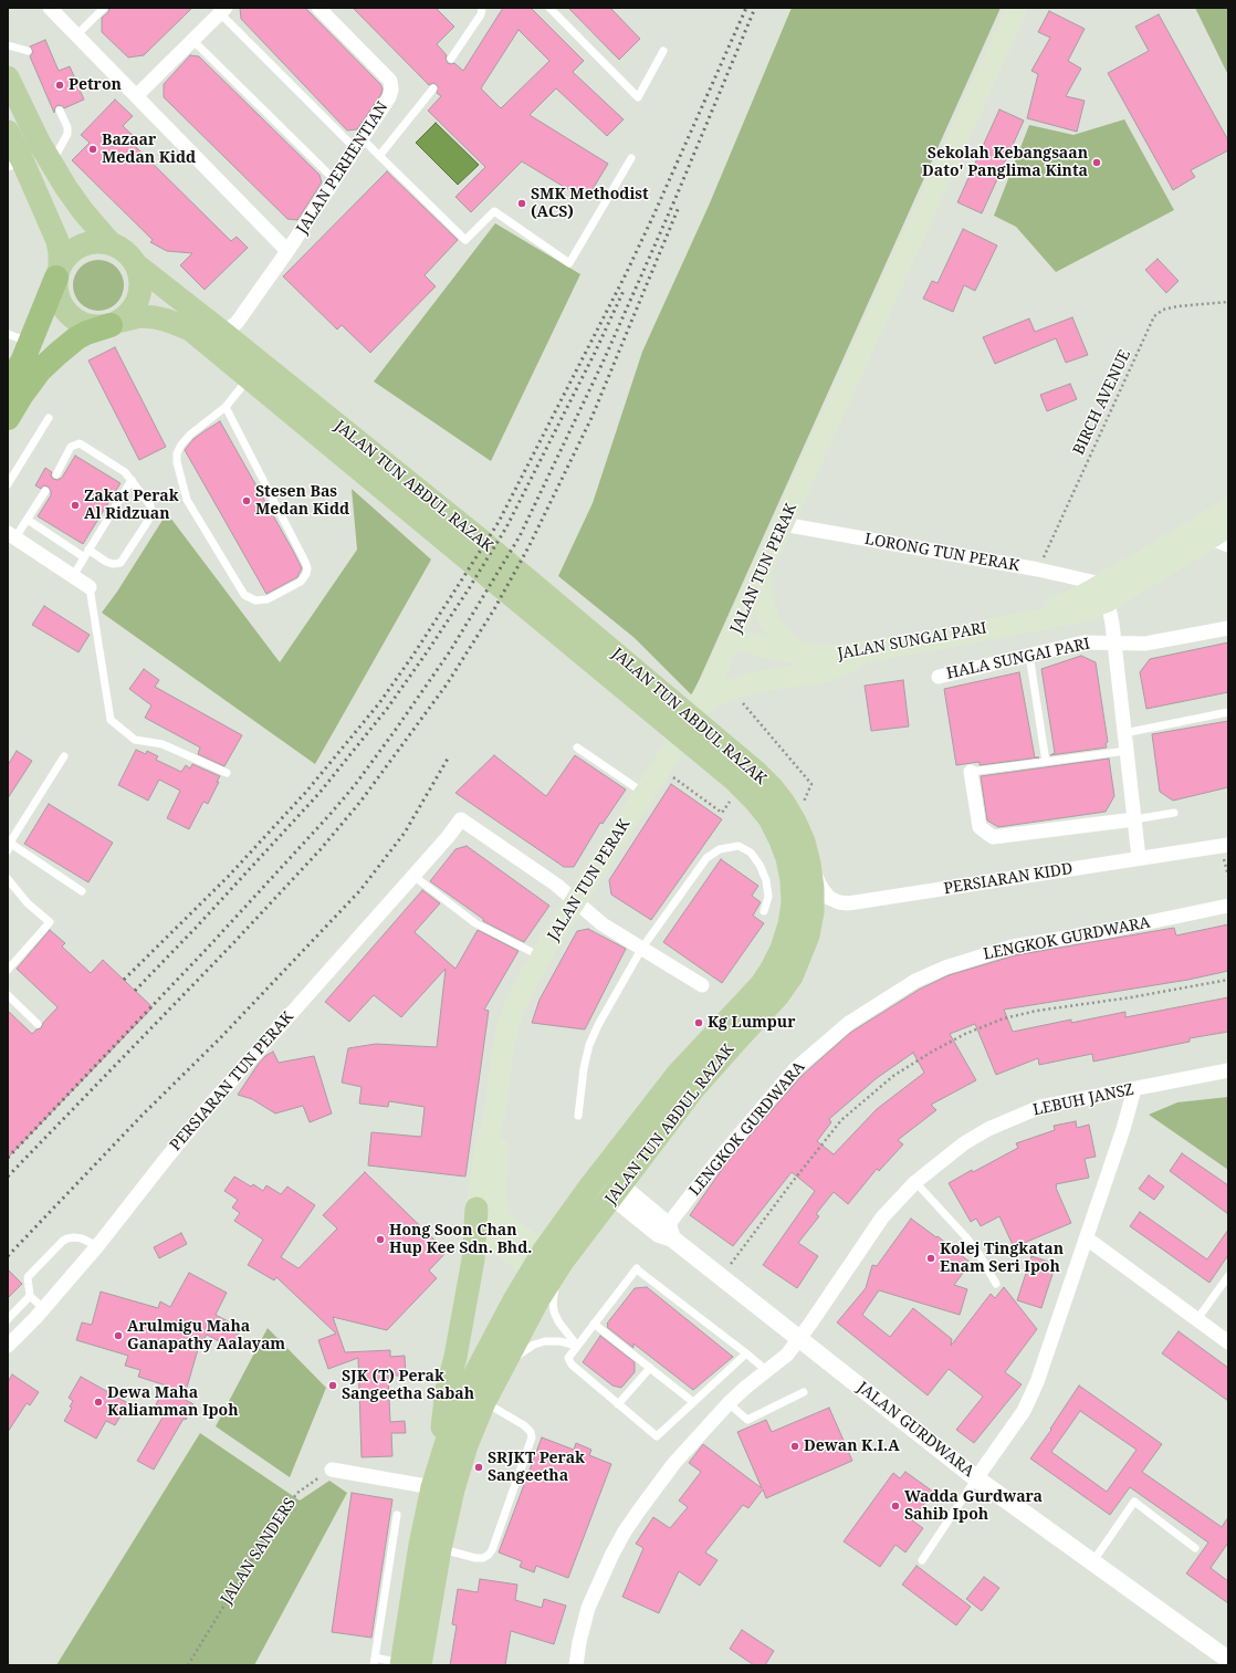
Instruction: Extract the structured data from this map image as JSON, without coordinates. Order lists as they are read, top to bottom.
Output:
{
  "streets": {
    "main road": ["JALAN TUN ABDUL RAZAK", "JALAN TUN PERAK", "JALAN SUNGAI PARI"],
    "street": [
      "JALAN PERHENTIAN",
      "LORONG TUN PERAK",
      "HALA SUNGAI PARI",
      "PERSIARAN KIDD",
      "LENGKOK GURDWARA",
      "PERSIARAN TUN PERAK",
      "LEBUH JANSZ",
      "JALAN GURDWARA"
    ],
    "path": ["BIRCH AVENUE", "JALAN SANDERS"]
  },
  "crossings": [
    ["JALAN PERHENTIAN", "JALAN TUN ABDUL RAZAK"],
    ["BIRCH AVENUE", "LORONG TUN PERAK"],
    ["JALAN TUN ABDUL RAZAK", "JALAN TUN PERAK"],
    ["JALAN TUN ABDUL RAZAK", "PERSIARAN KIDD"],
    ["JALAN TUN ABDUL RAZAK", "JALAN GURDWARA"],
    ["LORONG TUN PERAK", "JALAN TUN PERAK"],
    ["LORONG TUN PERAK", "JALAN SUNGAI PARI"],
    ["JALAN TUN PERAK", "JALAN SUNGAI PARI"],
    ["JALAN TUN PERAK", "PERSIARAN TUN PERAK"],
    ["LENGKOK GURDWARA", "JALAN GURDWARA"],
    ["LEBUH JANSZ", "JALAN GURDWARA"]
  ],
  "places": [
    "Petron",
    "Bazaar Medan Kidd",
    "Sekolah Kebangsaan Dato' Panglima Kinta",
    "SMK Methodist (ACS)",
    "Stesen Bas Medan Kidd",
    "Zakat Perak Al Ridzuan",
    "Kg Lumpur",
    "Hong Soon Chan Hup Kee Sdn. Bhd.",
    "Kolej Tingkatan Enam Seri Ipoh",
    "Arulmigu Maha Ganapathy Aalayam",
    "SJK (T) Perak Sangeetha Sabah",
    "Dewa Maha Kaliamman Ipoh",
    "Dewan K.I.A",
    "SRJKT Perak Sangeetha",
    "Wadda Gurdwara Sahib Ipoh"
  ]
}
